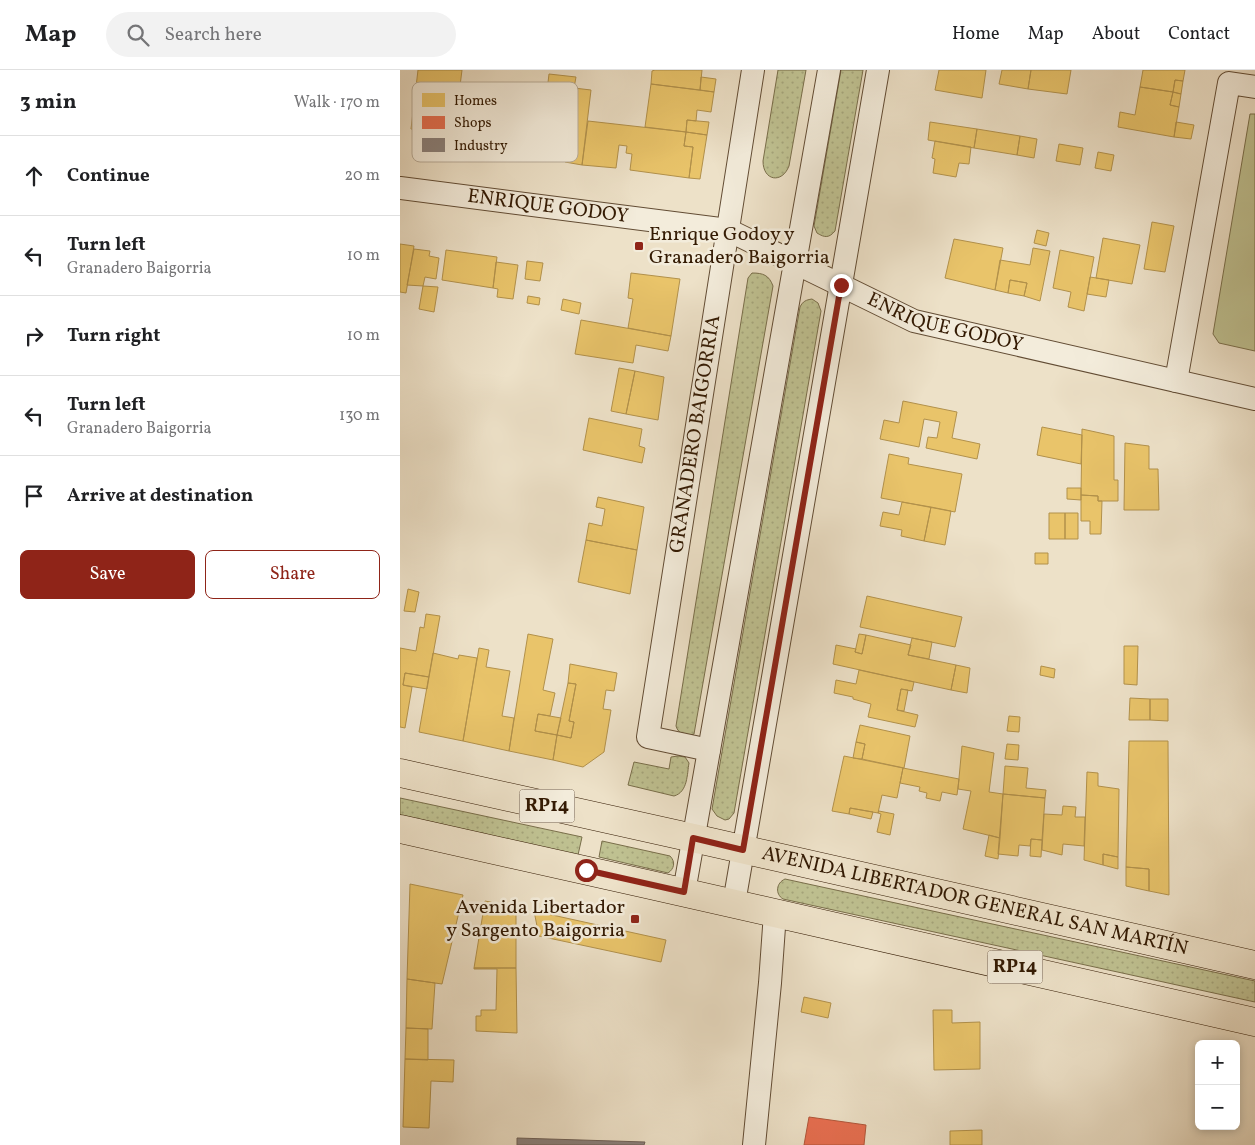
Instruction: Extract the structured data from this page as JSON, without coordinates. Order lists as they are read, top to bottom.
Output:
{
  "streets": {
    "main road": ["RP14", "AVENIDA LIBERTADOR GENERAL SAN MARTÍN"],
    "street": ["ENRIQUE GODOY", "GRANADERO BAIGORRIA"]
  },
  "crossings": [
    ["ENRIQUE GODOY", "GRANADERO BAIGORRIA"]
  ],
  "places": {
    "transit": ["Enrique Godoy y Granadero Baigorria", "Avenida Libertador y Sargento Baigorria"]
  },
  "legend": ["Homes", "Shops", "Industry"],
  "page": {
    "header": "Map",
    "search": "Search here",
    "nav": [
      "Home",
      "Map",
      "About",
      "Contact"
    ],
    "heading": ["3 min", "Walk · 170 m"],
    "list": [
      ["Continue", "20 m"],
      ["Turn left", "Granadero Baigorria", "10 m"],
      ["Turn right", "10 m"],
      ["Turn left", "Granadero Baigorria", "130 m"],
      "Arrive at destination"
    ],
    "buttons": ["Save", "Share"],
    "map_buttons": ["+", "−"]
  }
}
